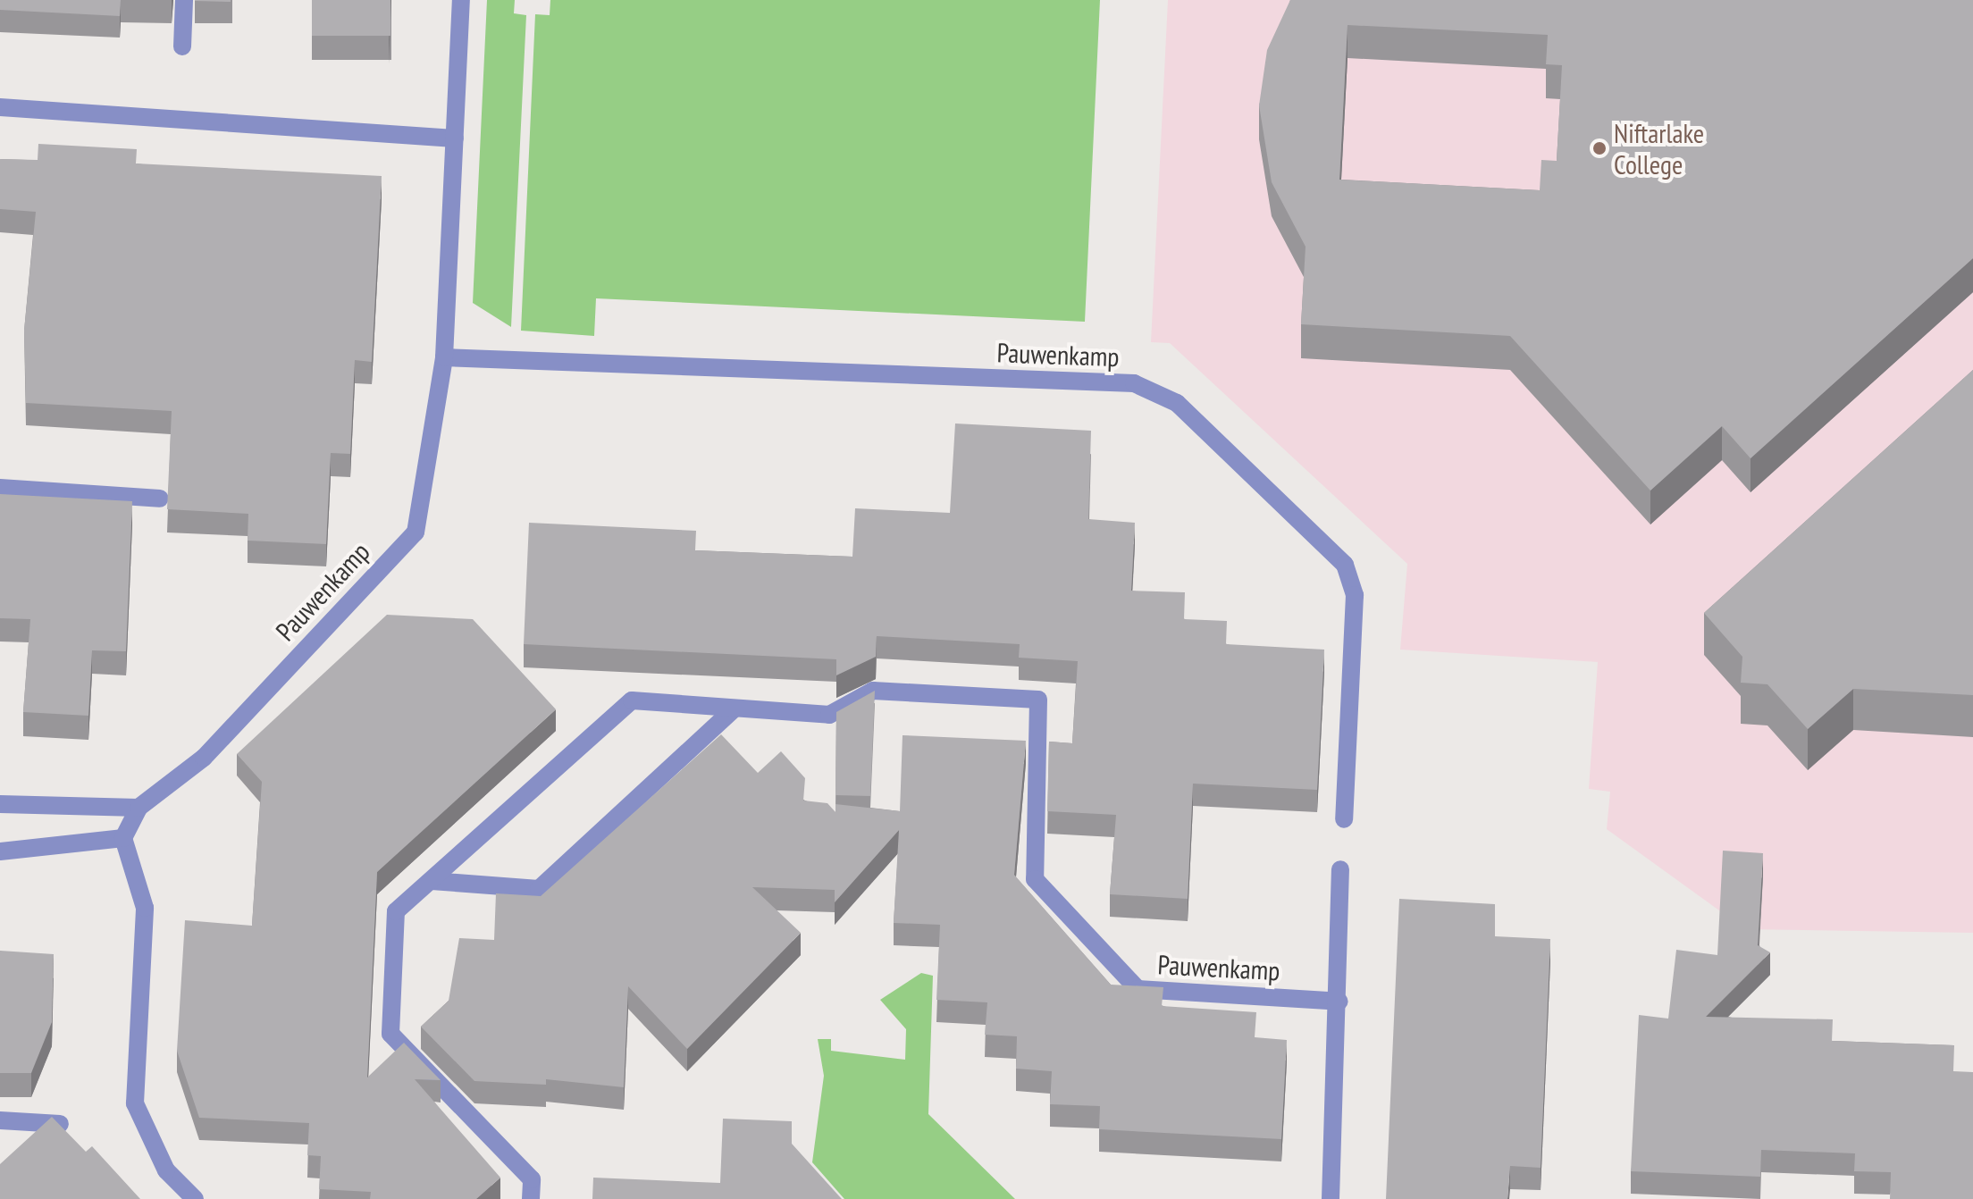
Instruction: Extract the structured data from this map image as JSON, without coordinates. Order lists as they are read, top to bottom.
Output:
{
  "streets": {
    "street": ["Pauwenkamp"]
  },
  "places": ["Niftarlake College"]
}
